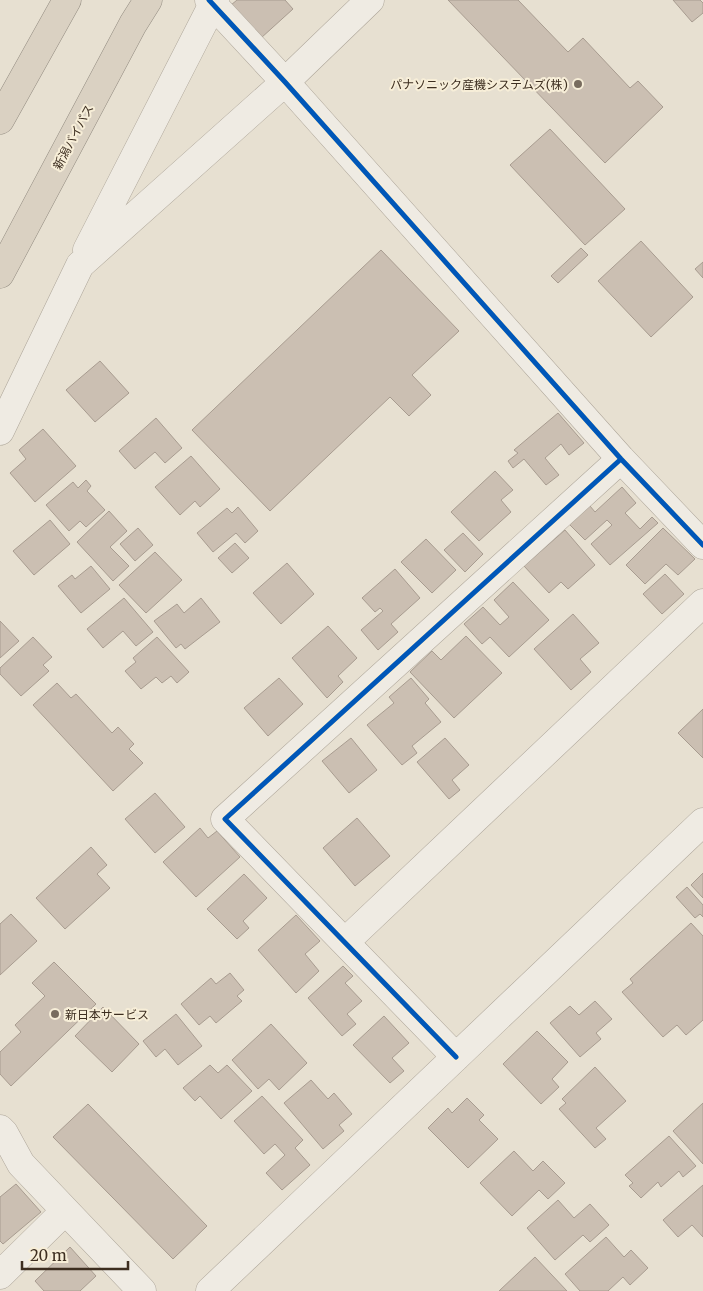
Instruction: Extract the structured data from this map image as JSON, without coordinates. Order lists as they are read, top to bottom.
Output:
{
  "streets": {
    "highway": ["新潟バイパス"]
  },
  "places": ["パナソニック産機システムズ(株)", "新日本サービス"],
  "scale_bar": "20 m"
}
